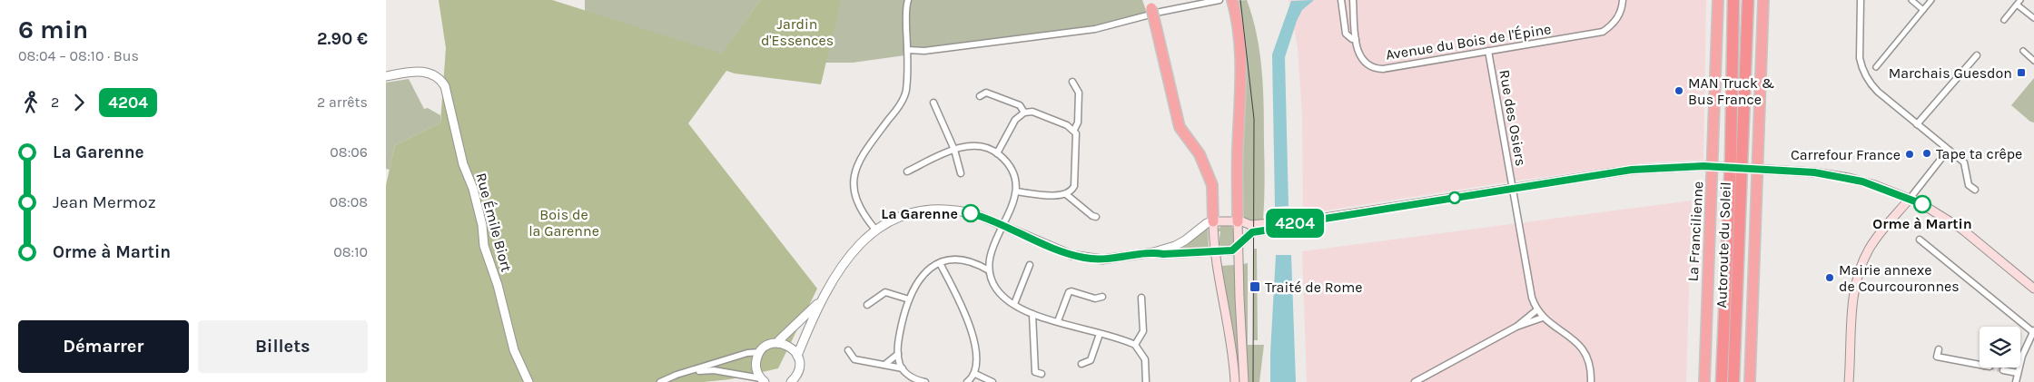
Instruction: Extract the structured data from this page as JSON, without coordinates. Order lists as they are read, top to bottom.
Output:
{
  "streets": {
    "highway": ["La Francilienne", "Autoroute du Soleil"],
    "street": ["Avenue du Bois de l'Épine", "Rue des Osiers", "Rue Émile Biort"]
  },
  "crossings": [
    ["Avenue du Bois de l'Épine", "Rue des Osiers"]
  ],
  "parks": ["Jardin d'Essences", "Bois de la Garenne"],
  "places": {
    "transit": ["Marchais Guesdon", "Traité de Rome"],
    "other": [
      "MAN Truck & Bus France",
      "Tape ta crêpe",
      "Carrefour France",
      "Orme à Martin",
      "La Garenne",
      "Mairie annexe de Courcouronnes"
    ]
  },
  "lines": ["bus line 4204"],
  "page": {
    "heading": ["6 min", "08:04 – 08:10 · Bus", "2.90 €"],
    "on_map": "4204",
    "legs": ["2", "4204", "2 arrêts"],
    "list": [
      {
        "name": "La Garenne",
        "value": "08:06"
      },
      {
        "name": "Jean Mermoz",
        "value": "08:08"
      },
      {
        "name": "Orme à Martin",
        "value": "08:10"
      }
    ],
    "buttons": ["Démarrer", "Billets"]
  }
}
